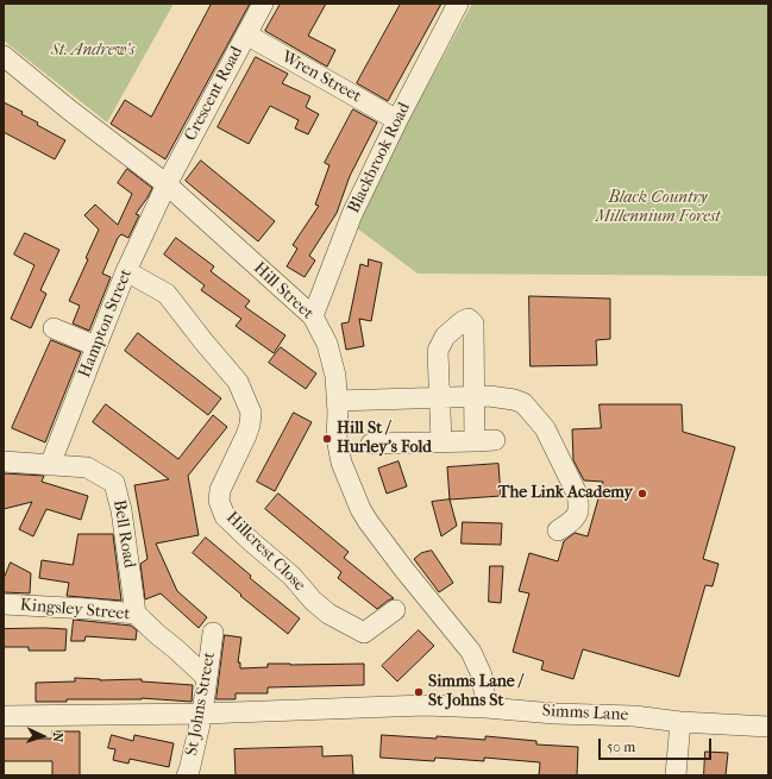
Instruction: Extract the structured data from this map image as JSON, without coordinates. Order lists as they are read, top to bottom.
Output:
{
  "streets": {
    "street": [
      "Wren Street",
      "Crescent Road",
      "Blackbrook Road",
      "Hill Street",
      "Hampton Street",
      "Bell Road",
      "Hillcrest Close",
      "Kingsley Street",
      "St Johns Street",
      "Simms Lane"
    ]
  },
  "crossings": [
    ["Wren Street", "Crescent Road"],
    ["Wren Street", "Blackbrook Road"],
    ["Crescent Road", "Hill Street"],
    ["Crescent Road", "Hampton Street"],
    ["Blackbrook Road", "Hill Street"],
    ["Hill Street", "Hampton Street"],
    ["Hill Street", "Simms Lane"],
    ["Hampton Street", "Bell Road"],
    ["Hampton Street", "Hillcrest Close"],
    ["Bell Road", "Kingsley Street"],
    ["Kingsley Street", "St Johns Street"],
    ["St Johns Street", "Simms Lane"]
  ],
  "parks": ["St. Andrew's", "Black Country Millennium Forest"],
  "places": ["Hill St / Hurley's Fold", "The Link Academy", "Simms Lane / St Johns St"],
  "scale_bar": "50 m",
  "north": "right"
}
